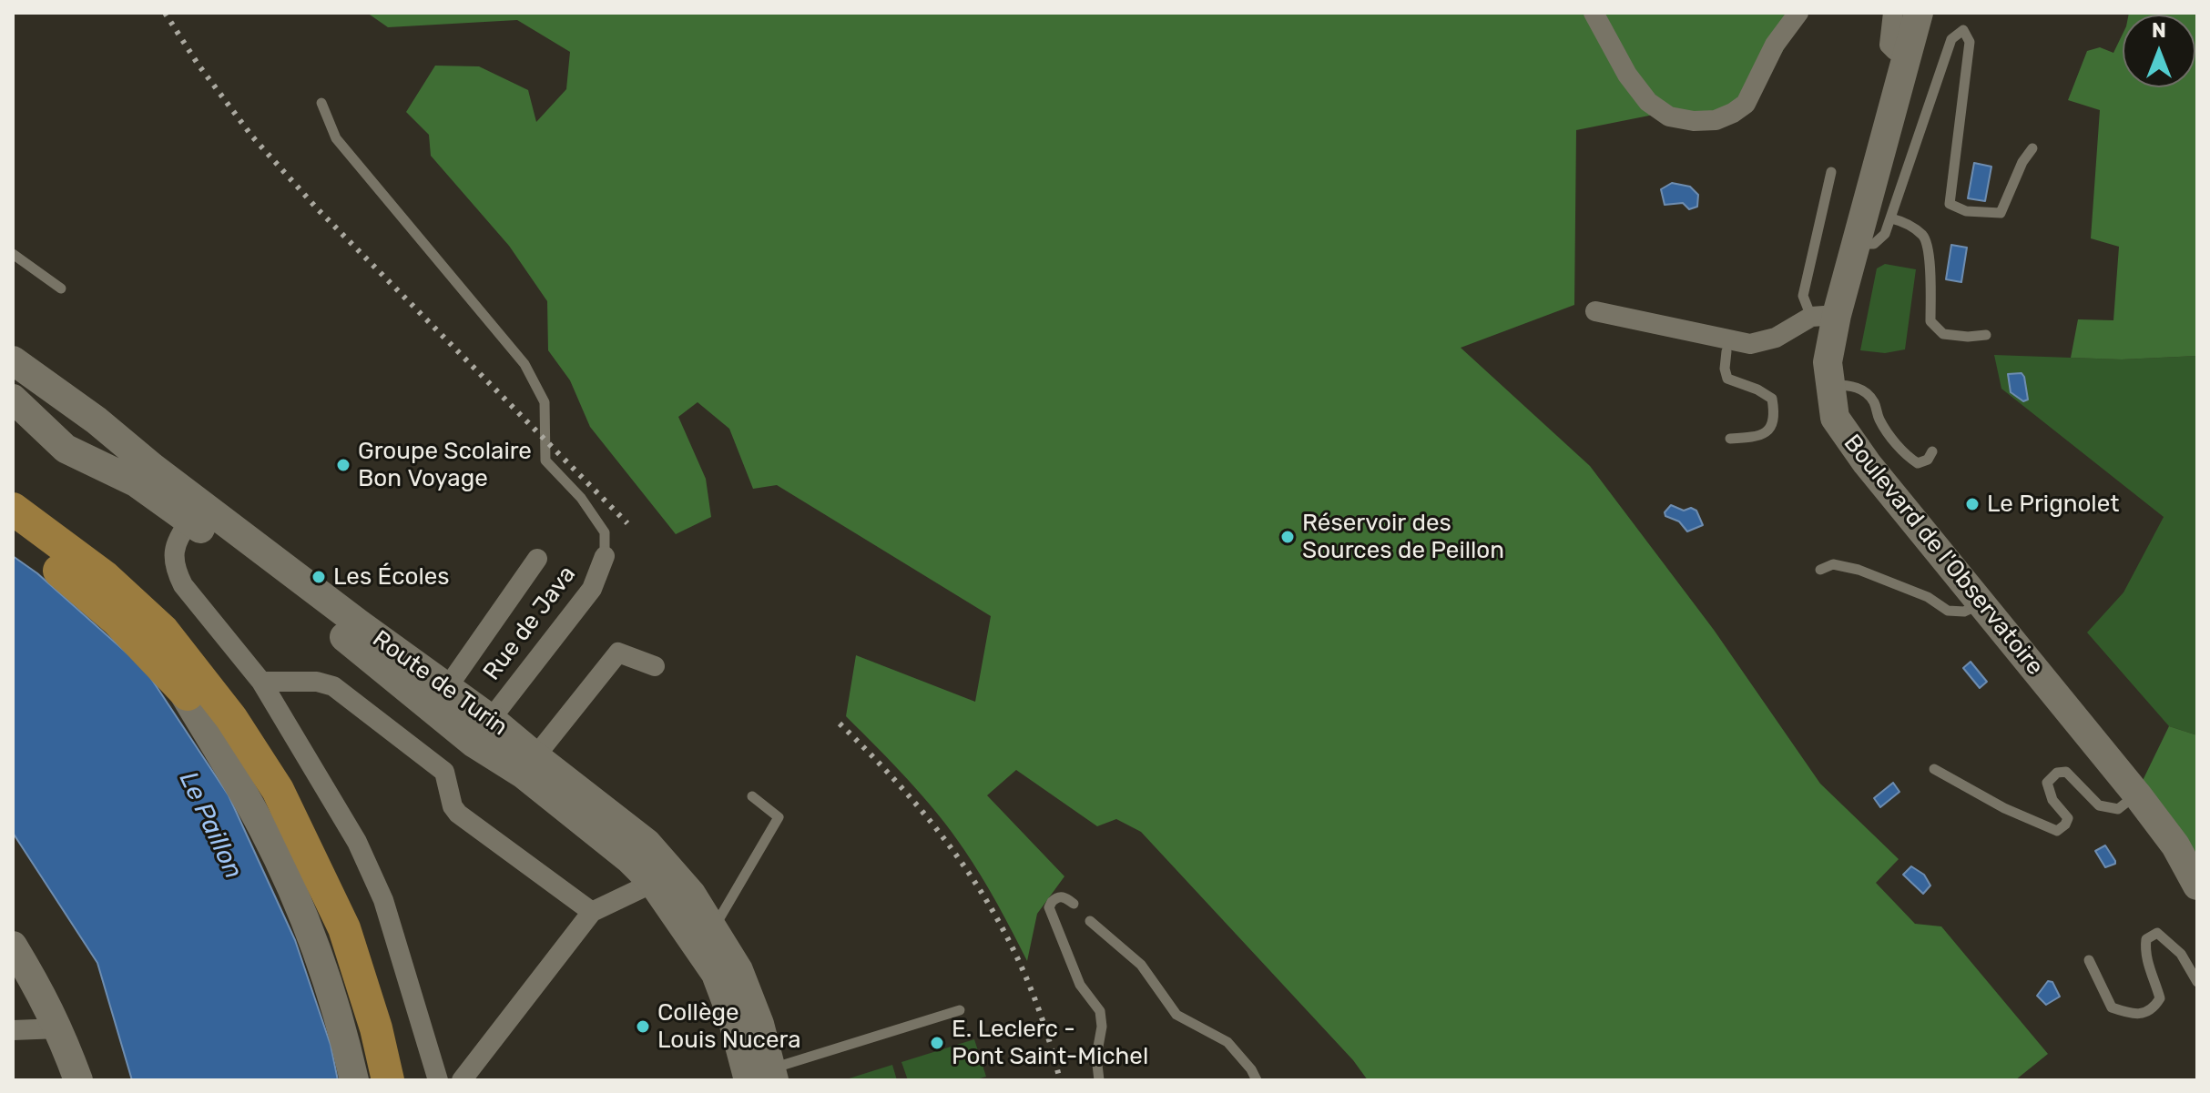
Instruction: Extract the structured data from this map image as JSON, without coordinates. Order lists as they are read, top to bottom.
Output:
{
  "streets": {
    "main road": ["Boulevard de l'Observatoire", "Route de Turin"],
    "street": ["Rue de Java"]
  },
  "crossings": [
    ["Rue de Java", "Route de Turin"]
  ],
  "water": ["Le Paillon"],
  "places": [
    "Groupe Scolaire Bon Voyage",
    "Le Prignolet",
    "Réservoir des Sources de Peillon",
    "Les Écoles",
    "Collège Louis Nucera",
    "E. Leclerc - Pont Saint-Michel"
  ],
  "north": "top"
}
